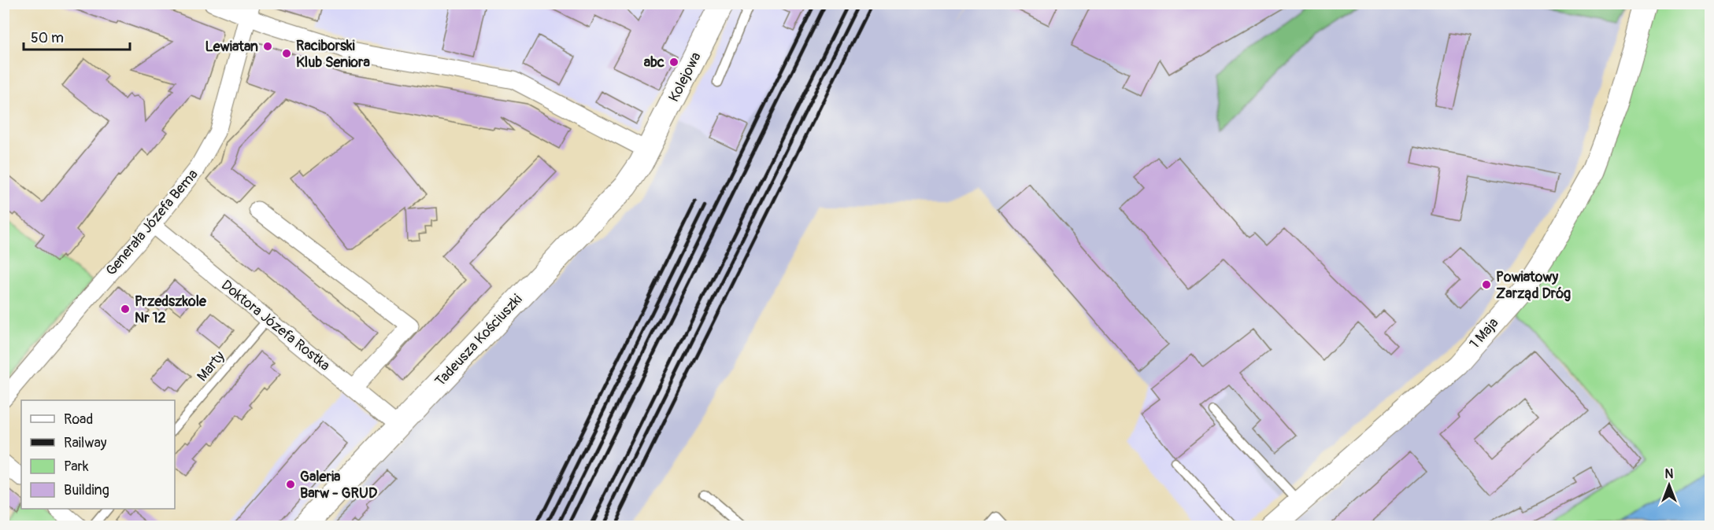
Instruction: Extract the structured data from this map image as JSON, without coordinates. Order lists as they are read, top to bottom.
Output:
{
  "streets": {
    "main road": ["Kolejowa", "Tadeusza Kościuszki"],
    "street": ["Generała Józefa Bema", "Doktora Józefa Rostka", "1 Maja"],
    "lane": ["Marty"]
  },
  "crossings": [
    ["Kolejowa", "Tadeusza Kościuszki"],
    ["Generała Józefa Bema", "Doktora Józefa Rostka"],
    ["Doktora Józefa Rostka", "Tadeusza Kościuszki"],
    ["Doktora Józefa Rostka", "Marty"]
  ],
  "places": [
    "Lewiatan",
    "Raciborski Klub Seniora",
    "abc",
    "Powiatowy Zarząd Dróg",
    "Przedszkole Nr 12",
    "Galeria Barw - GRUD"
  ],
  "legend": [
    "Road",
    "Railway",
    "Park",
    "Building"
  ],
  "scale_bar": "50 m",
  "north": "top"
}
